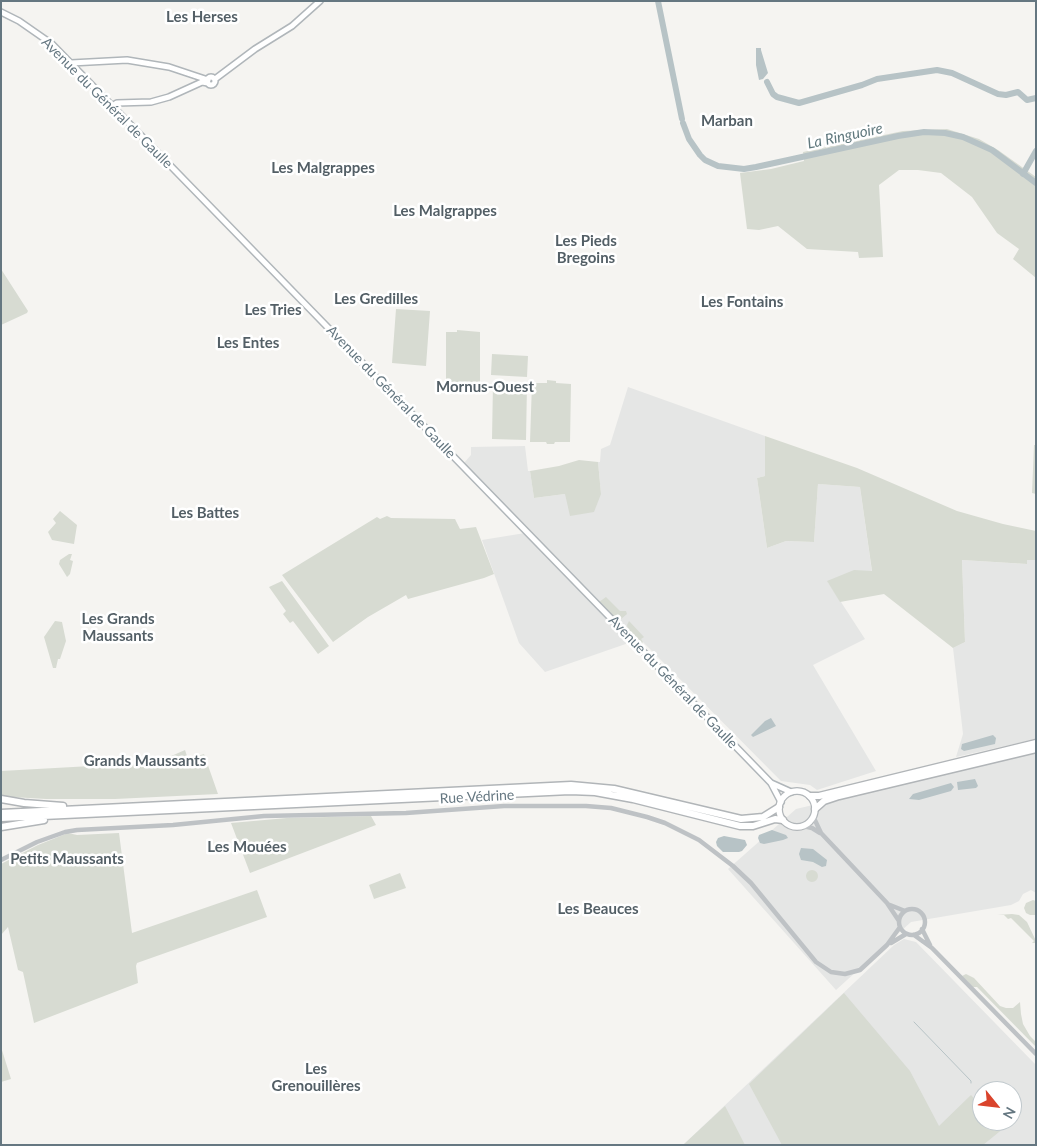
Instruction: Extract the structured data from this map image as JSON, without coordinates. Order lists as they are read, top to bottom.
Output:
{
  "streets": {
    "main road": ["Avenue du Général de Gaulle"],
    "street": ["Rue Védrine"]
  },
  "districts": [
    "Les Herses",
    "Marban",
    "Les Malgrappes",
    "Les Malgrappes",
    "Les Pieds Bregoins",
    "Les Gredilles",
    "Les Fontains",
    "Les Tries",
    "Les Entes",
    "Mornus-Ouest",
    "Les Battes",
    "Les Grands Maussants",
    "Grands Maussants",
    "Les Mouées",
    "Petits Maussants",
    "Les Beauces",
    "Les Grenouillères"
  ],
  "water": ["La Ringuoire"],
  "north": "bottom right"
}
